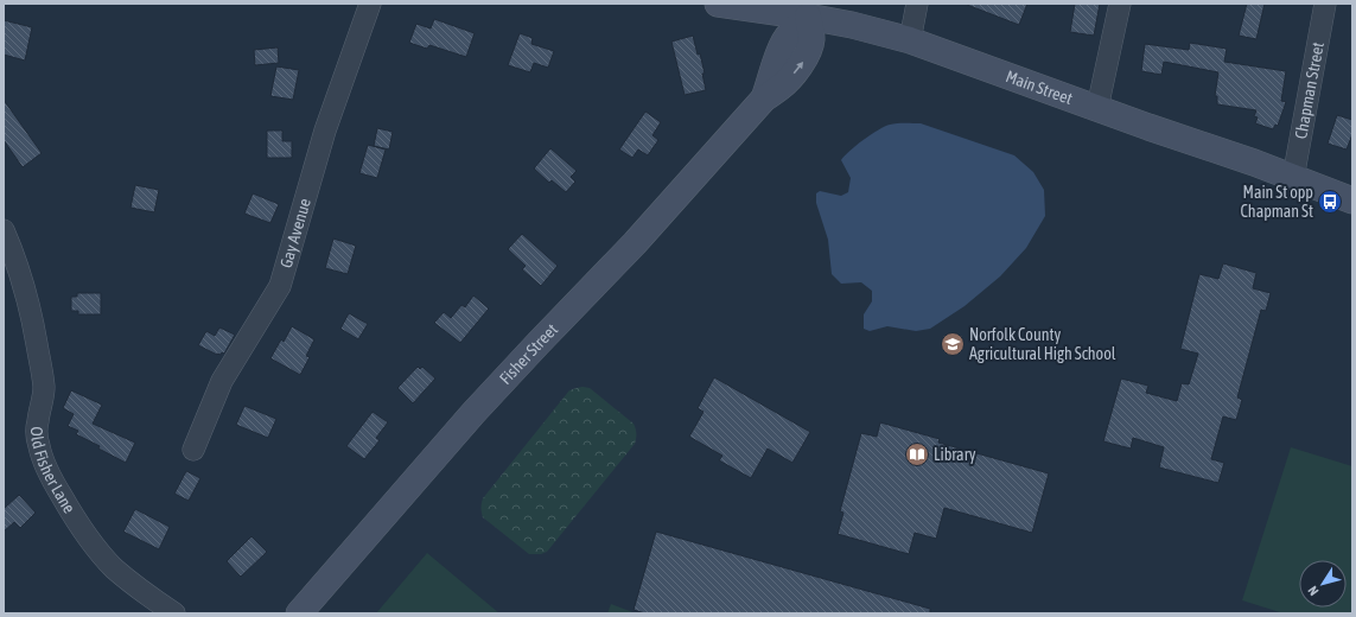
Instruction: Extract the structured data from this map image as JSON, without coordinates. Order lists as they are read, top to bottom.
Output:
{
  "streets": {
    "main road": ["Main Street", "Fisher Street"],
    "street": ["Chapman Street", "Gay Avenue", "Old Fisher Lane"]
  },
  "crossings": [
    ["Main Street", "Chapman Street"],
    ["Main Street", "Fisher Street"]
  ],
  "places": {
    "bus stop": ["Main St opp Chapman St"],
    "school or university": ["Norfolk County Agricultural High School"],
    "library": ["Library"]
  },
  "north": "bottom left"
}
